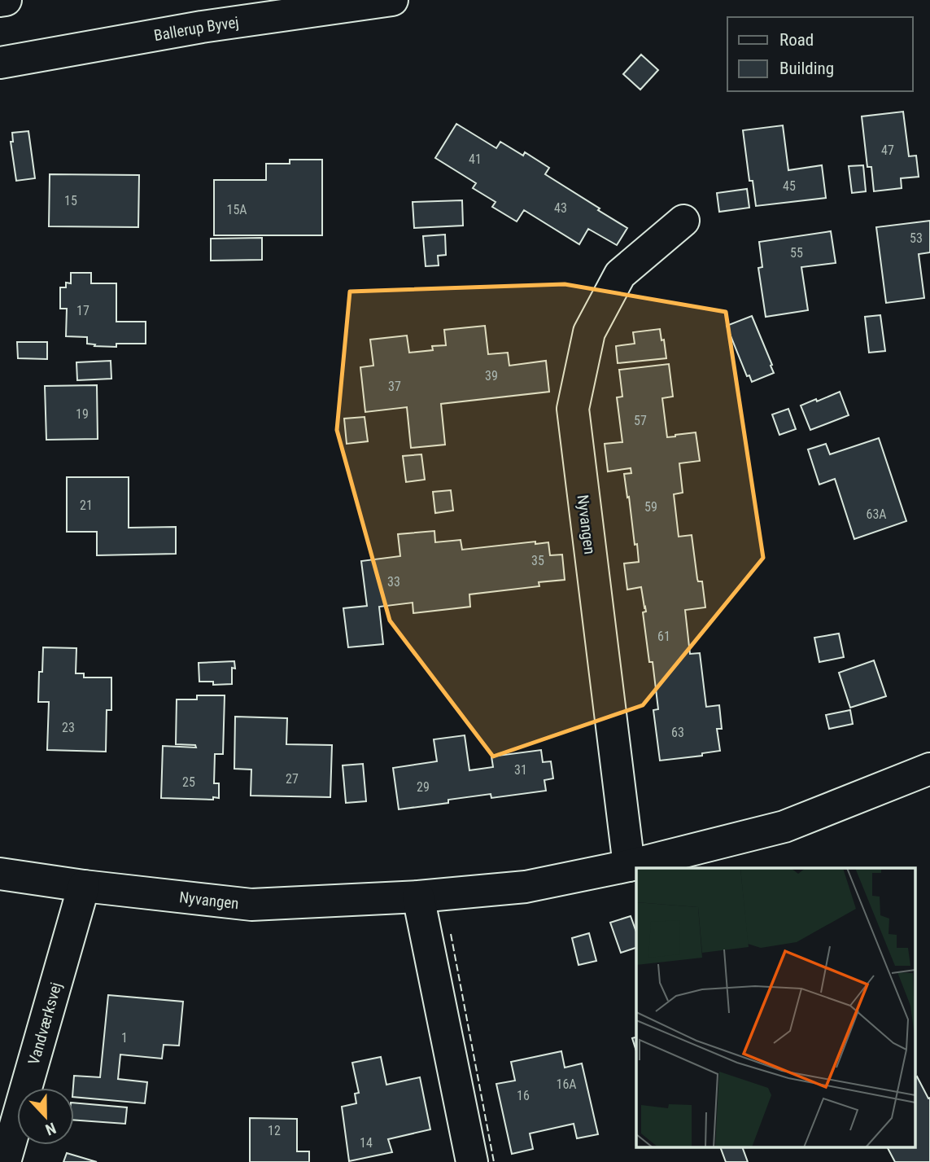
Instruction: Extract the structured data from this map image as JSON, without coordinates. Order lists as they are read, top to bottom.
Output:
{
  "streets": {
    "street": ["Ballerup Byvej", "Nyvangen", "Vandværksvej"]
  },
  "crossings": [
    ["Nyvangen", "Vandværksvej"]
  ],
  "house_numbers": [
    "47",
    "41",
    "45",
    "15",
    "43",
    "15A",
    "53",
    "55",
    "17",
    "39",
    "37",
    "19",
    "57",
    "21",
    "59",
    "63A",
    "35",
    "33",
    "61",
    "23",
    "63",
    "31",
    "27",
    "25",
    "29",
    "1",
    "16A",
    "16",
    "12",
    "14"
  ],
  "legend": ["Road", "Building"],
  "north": "bottom"
}
